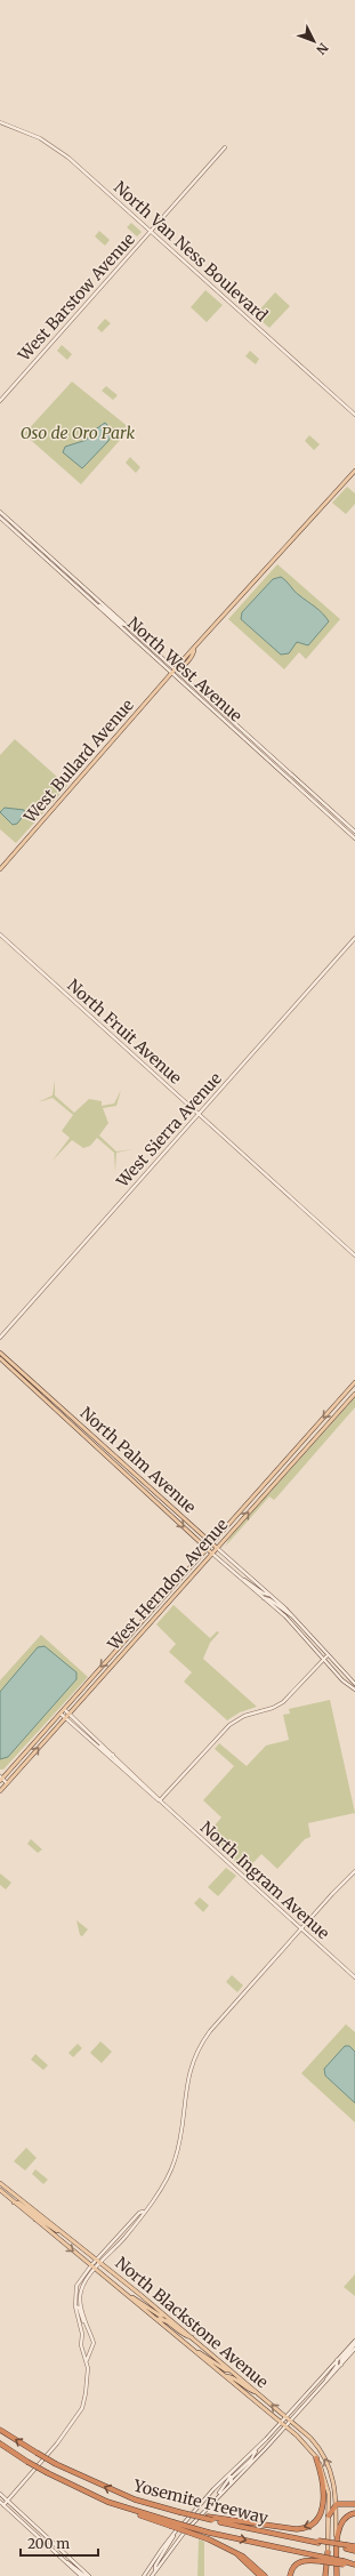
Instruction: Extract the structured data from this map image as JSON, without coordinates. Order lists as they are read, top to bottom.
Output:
{
  "streets": {
    "highway": ["Yosemite Freeway"],
    "main road": [
      "West Bullard Avenue",
      "North Palm Avenue",
      "West Herndon Avenue",
      "North Blackstone Avenue"
    ],
    "street": [
      "North Van Ness Boulevard",
      "West Barstow Avenue",
      "North West Avenue",
      "North Fruit Avenue",
      "West Sierra Avenue",
      "North Ingram Avenue"
    ]
  },
  "crossings": [
    ["North Van Ness Boulevard", "West Barstow Avenue"],
    ["North West Avenue", "West Bullard Avenue"],
    ["North Fruit Avenue", "West Sierra Avenue"],
    ["North Palm Avenue", "West Herndon Avenue"],
    ["West Herndon Avenue", "North Ingram Avenue"]
  ],
  "parks": ["Oso de Oro Park"],
  "scale_bar": "200 m",
  "north": "bottom right"
}
